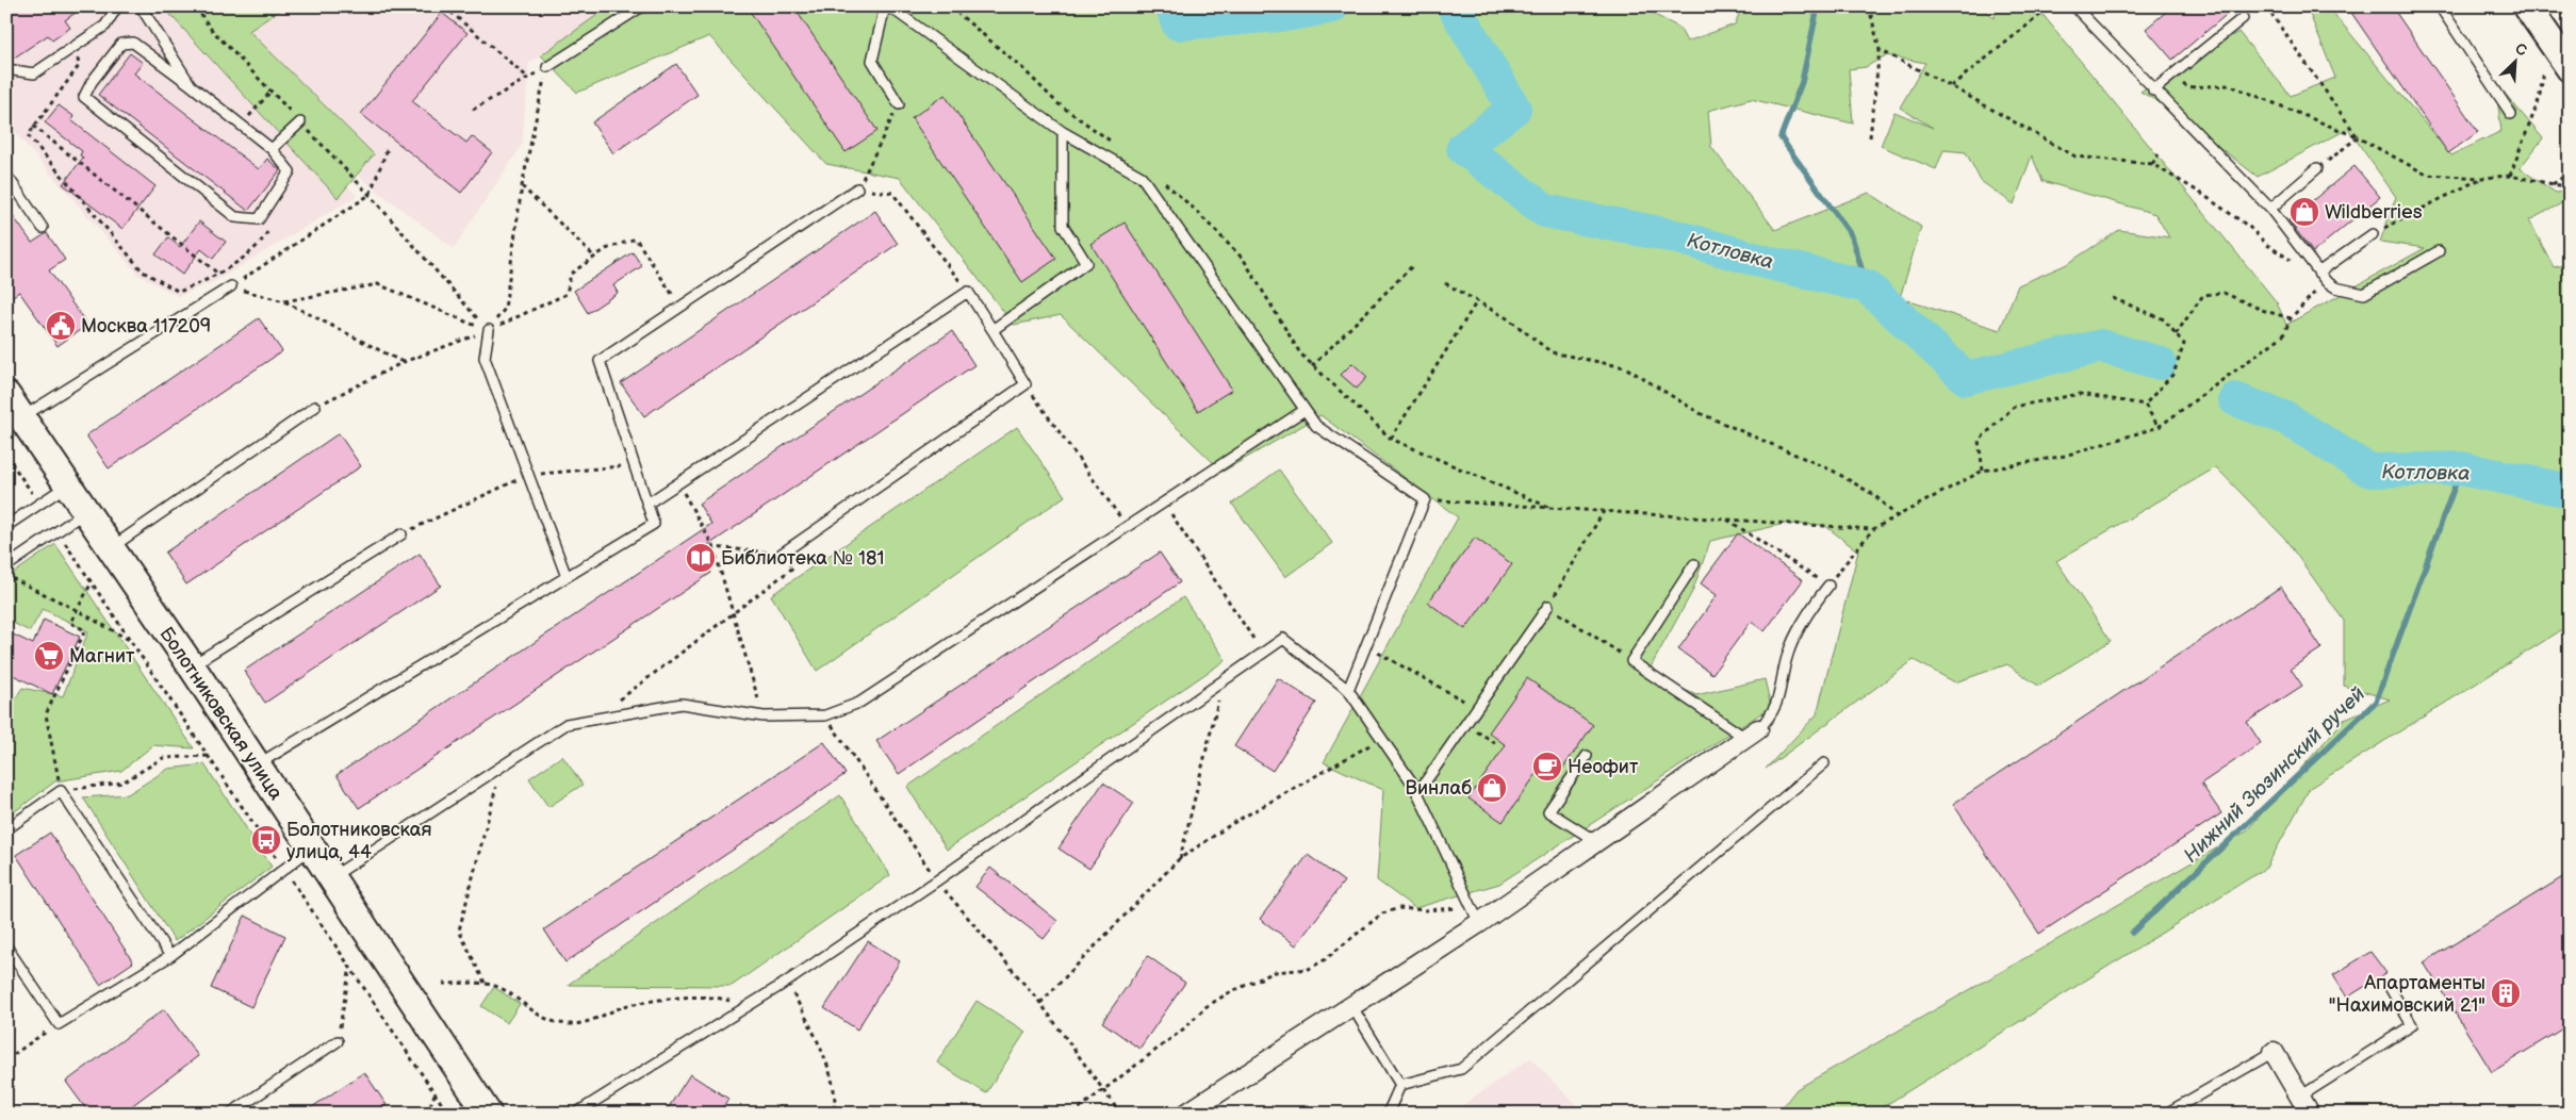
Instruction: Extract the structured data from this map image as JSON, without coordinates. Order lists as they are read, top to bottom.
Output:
{
  "streets": {
    "street": ["Болотниковская улица"]
  },
  "water": ["Котловка", "Нижний Зюзинский ручей"],
  "places": {
    "shop": ["Wildberries", "Винлаб"],
    "public building": ["Москва 117209"],
    "library": ["Библиотека № 181"],
    "supermarket": ["Магнит"],
    "cafe": ["Неофит"],
    "bus stop": ["Болотниковская улица, 44"],
    "building": ["Апартаменты \"Нахимовский 21\""]
  },
  "north": "top right"
}
